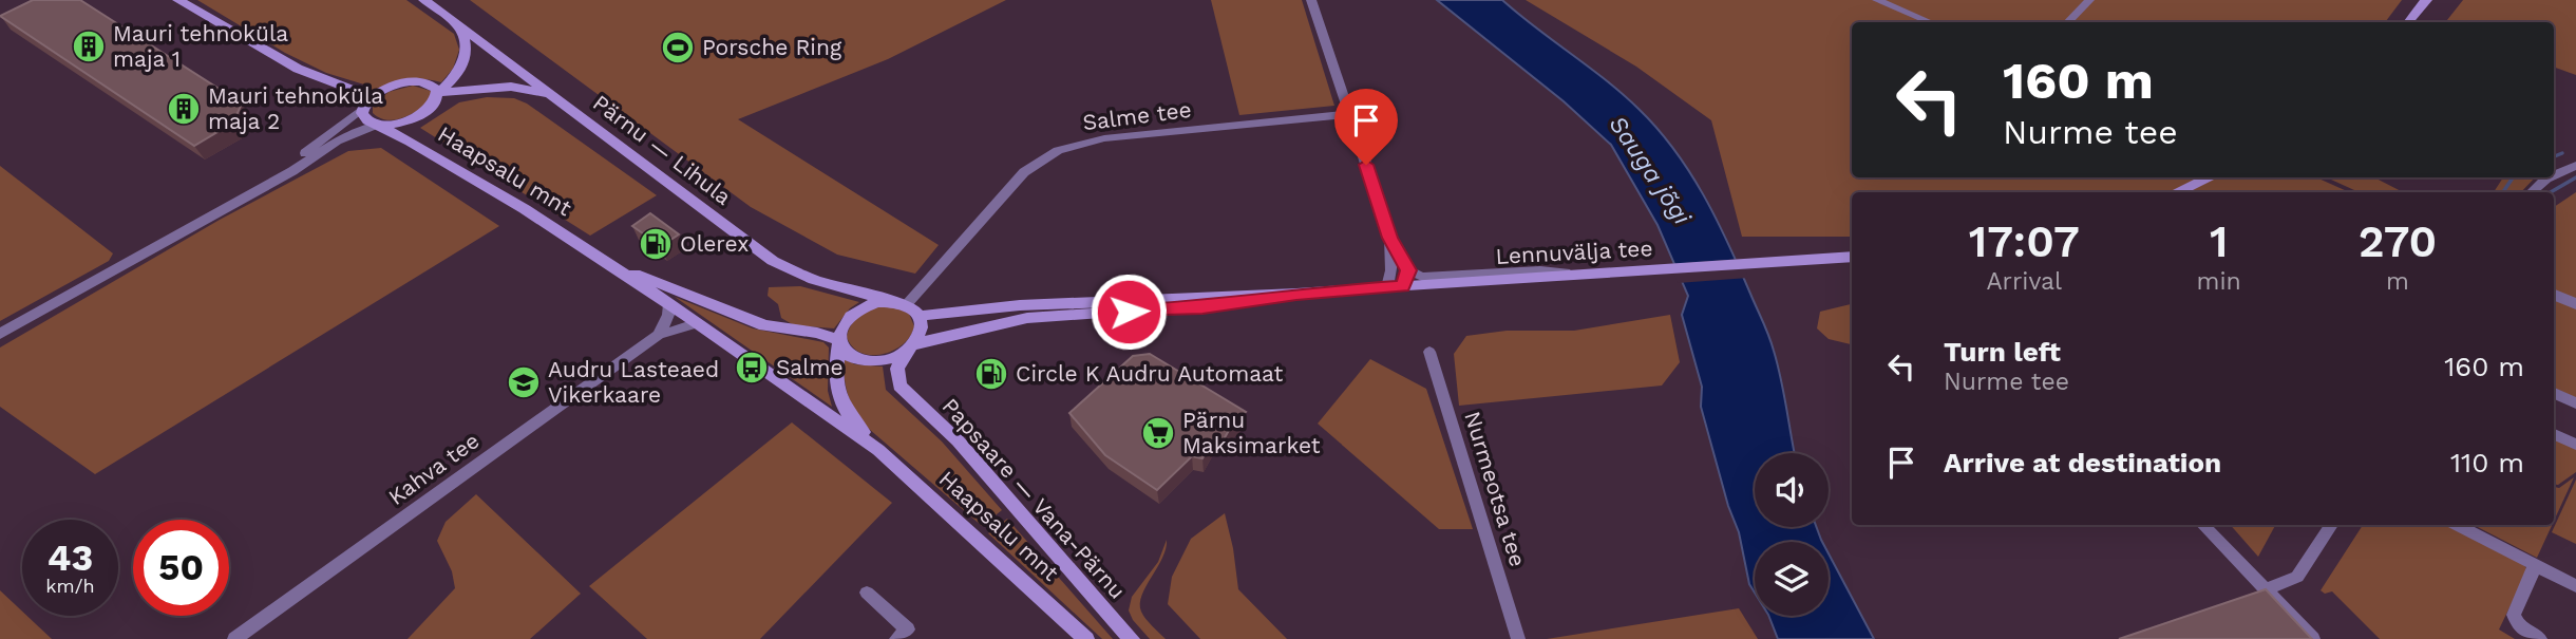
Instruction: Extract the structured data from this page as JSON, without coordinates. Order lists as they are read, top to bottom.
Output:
{
  "streets": {
    "main road": [
      "Pärnu — Lihula",
      "Haapsalu mnt",
      "Lennuvälja tee",
      "Papsaare — Vana-Pärnu"
    ],
    "street": ["Salme tee", "Kahva tee", "Nurmeotsa tee"]
  },
  "crossings": [
    ["Salme tee", "Pärnu — Lihula"],
    ["Salme tee", "Lennuvälja tee"],
    ["Salme tee", "Papsaare — Vana-Pärnu"],
    ["Pärnu — Lihula", "Lennuvälja tee"],
    ["Pärnu — Lihula", "Papsaare — Vana-Pärnu"],
    ["Lennuvälja tee", "Papsaare — Vana-Pärnu"]
  ],
  "water": ["Sauga jõgi"],
  "places": {
    "building": ["Mauri tehnoküla maja 1", "Mauri tehnoküla maja 2"],
    "sports": ["Porsche Ring"],
    "fuel station": ["Olerex", "Circle K Audru Automaat"],
    "bus stop": ["Salme"],
    "school or university": ["Audru Lasteaed Vikerkaare"],
    "supermarket": ["Pärnu Maksimarket"]
  },
  "page": {
    "turn": ["160 m", "Nurme tee"],
    "eta": [
      "17:07",
      "Arrival",
      "1",
      "min",
      "270",
      "m"
    ],
    "list": [
      {
        "name": "Turn left",
        "note": "Nurme tee",
        "value": "160 m"
      },
      {
        "name": "Arrive at destination",
        "value": "110 m"
      }
    ],
    "speed": "43 km/h",
    "limit": "50"
  }
}
